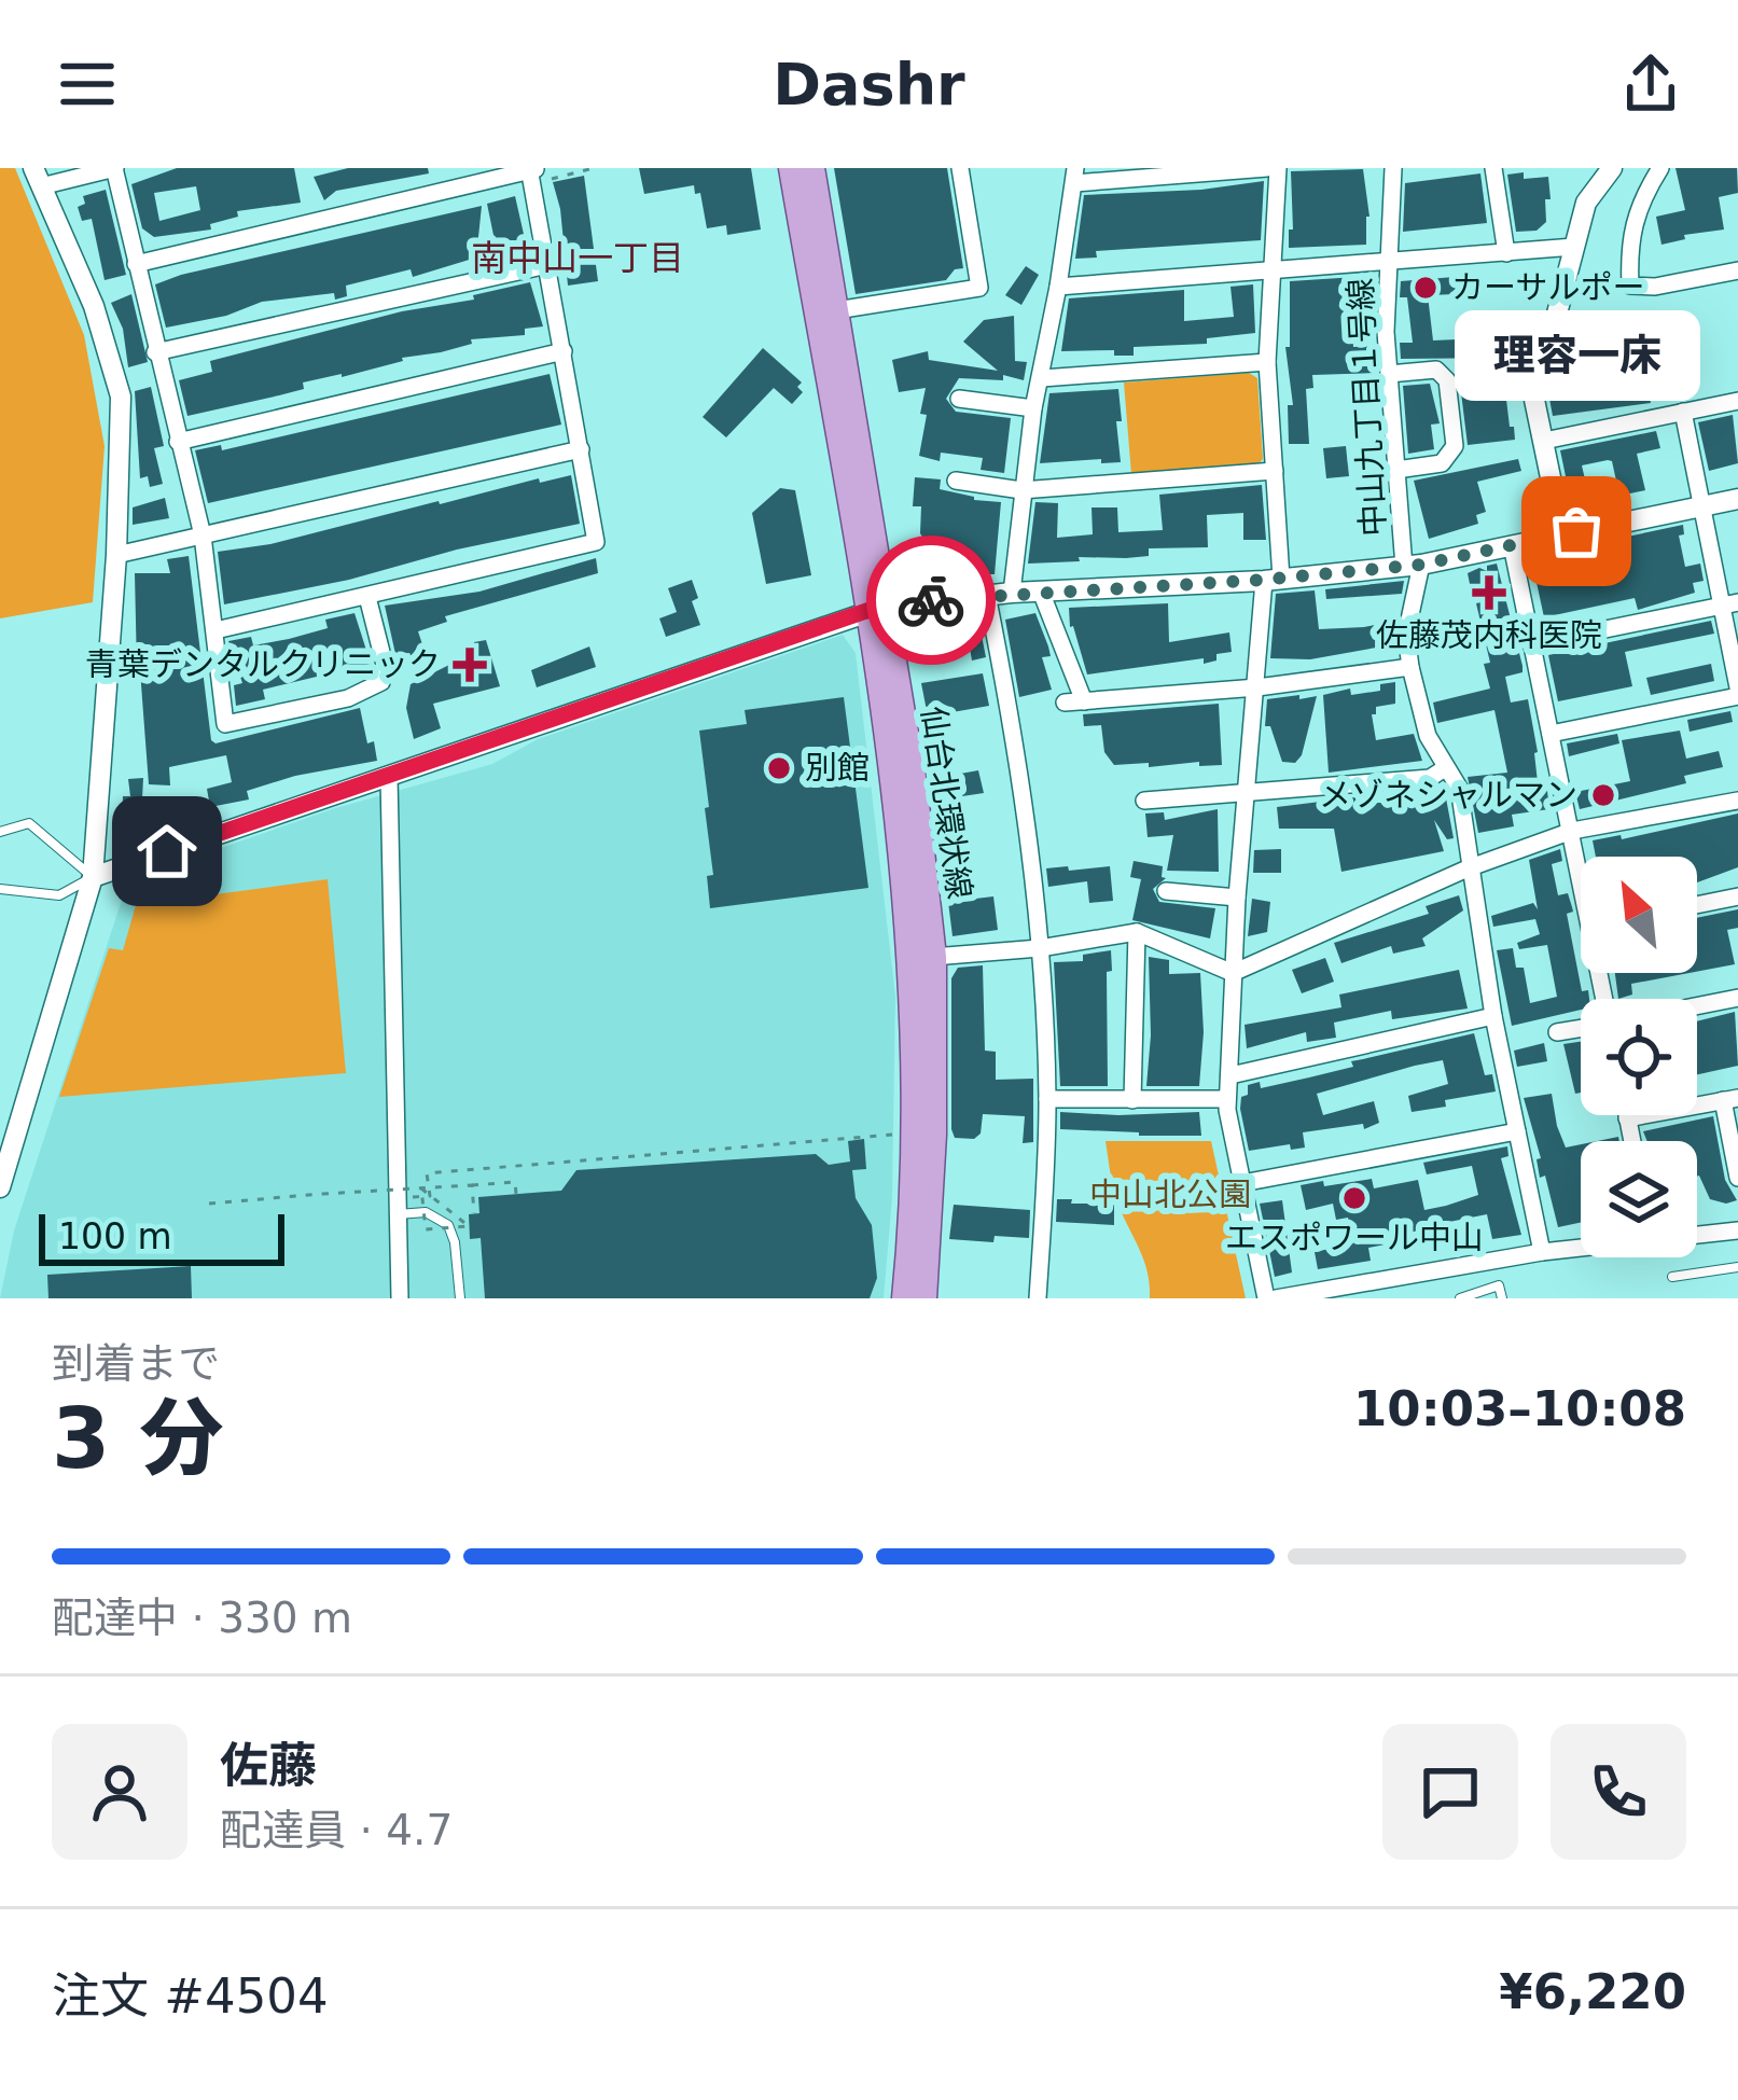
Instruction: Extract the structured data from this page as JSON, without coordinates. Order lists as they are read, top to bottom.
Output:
{
  "streets": {
    "main road": ["仙台北環状線"],
    "street": ["中山九丁目１号線"]
  },
  "districts": ["南中山一丁目"],
  "parks": ["中山北公園"],
  "places": {
    "other": [
      "カーサルポー",
      "理容一床",
      "別館",
      "メゾネシャルマン",
      "エスポワール中山"
    ],
    "health": ["佐藤茂内科医院", "青葉デンタルクリニック"]
  },
  "scale_bar": "100 m",
  "north": "top left",
  "page": {
    "header": "Dashr",
    "bubble": "理容一床",
    "scale": "100 m",
    "heading": ["3 分", "到着まで", "10:03–10:08"],
    "panel": [
      "佐藤",
      "配達員 · 4.7",
      "注文 #4504",
      "¥6,220"
    ],
    "bar": "配達中 · 330 m"
  }
}
